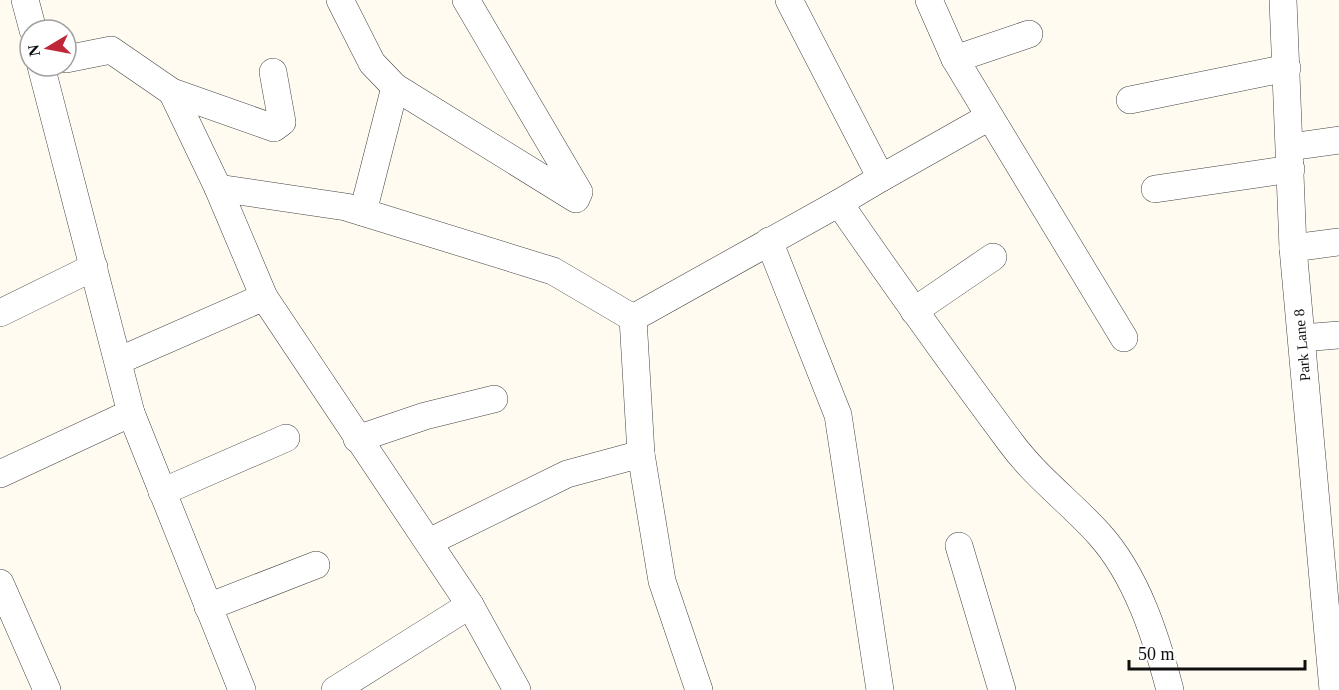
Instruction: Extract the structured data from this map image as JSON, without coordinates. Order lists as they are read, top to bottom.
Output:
{
  "streets": {
    "street": ["Park Lane 8"]
  },
  "scale_bar": "50 m",
  "north": "left"
}
